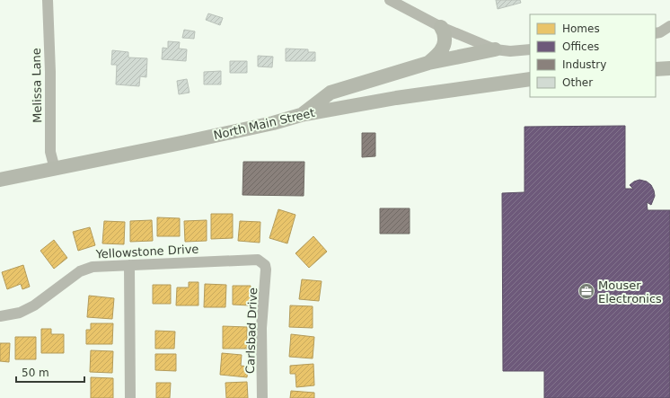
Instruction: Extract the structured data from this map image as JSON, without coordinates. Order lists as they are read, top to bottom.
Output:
{
  "streets": {
    "main road": ["North Main Street"],
    "street": ["Melissa Lane", "Yellowstone Drive", "Carlsbad Drive"]
  },
  "crossings": [
    ["Melissa Lane", "North Main Street"],
    ["Yellowstone Drive", "Carlsbad Drive"]
  ],
  "places": {
    "office": ["Mouser Electronics"]
  },
  "legend": [
    "Homes",
    "Offices",
    "Industry",
    "Other"
  ],
  "scale_bar": "50 m"
}
